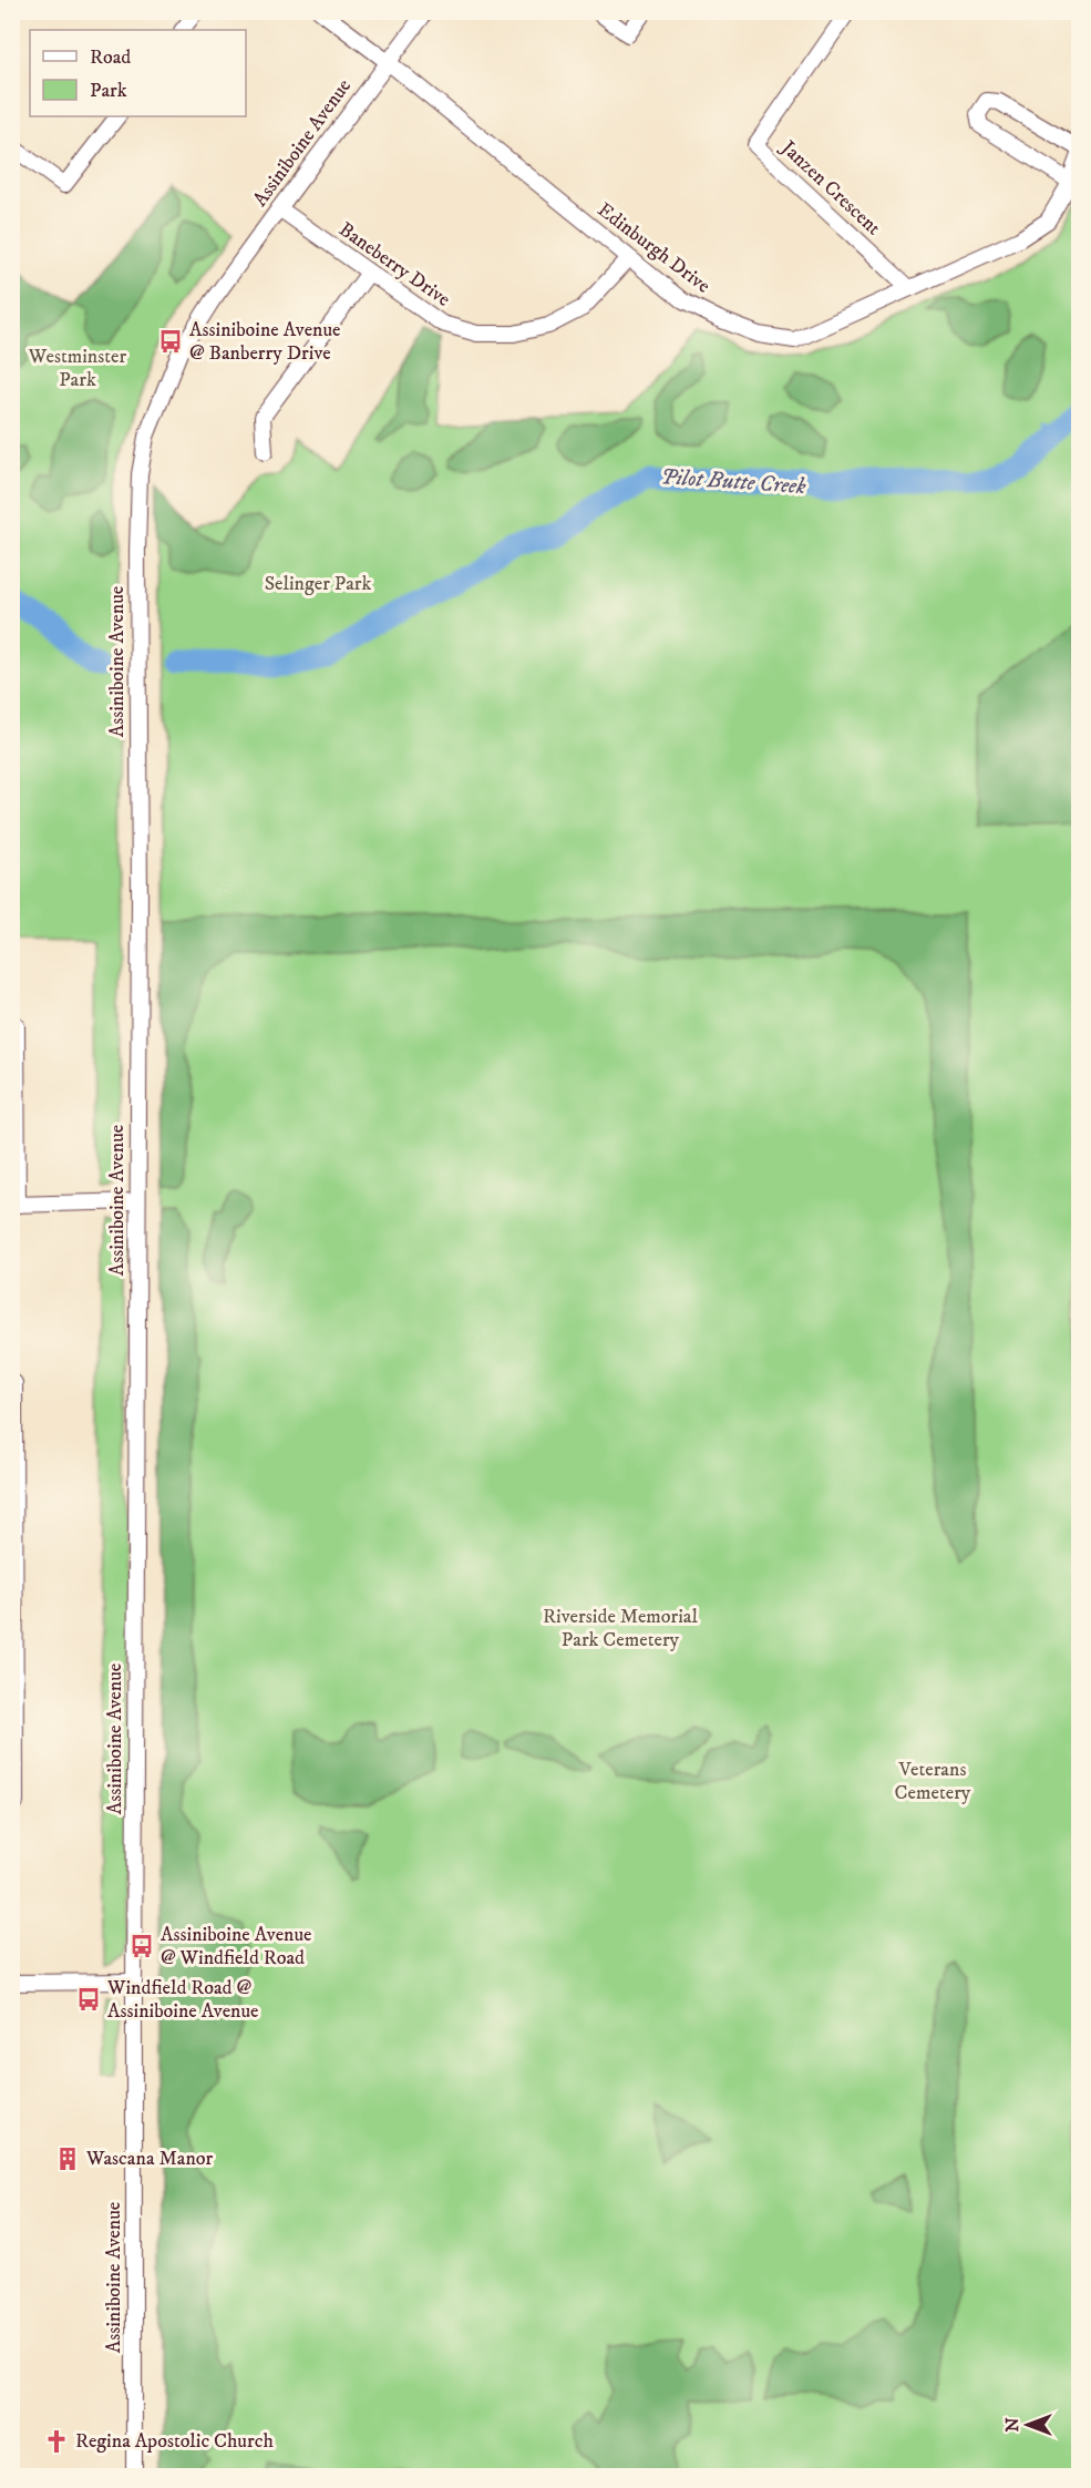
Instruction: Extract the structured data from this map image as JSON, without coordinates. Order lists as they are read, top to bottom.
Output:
{
  "streets": {
    "street": [
      "Assiniboine Avenue",
      "Janzen Crescent",
      "Edinburgh Drive",
      "Baneberry Drive"
    ]
  },
  "crossings": [
    ["Assiniboine Avenue", "Edinburgh Drive"],
    ["Assiniboine Avenue", "Baneberry Drive"],
    ["Janzen Crescent", "Edinburgh Drive"],
    ["Edinburgh Drive", "Baneberry Drive"]
  ],
  "water": ["Pilot Butte Creek"],
  "parks": [
    "Westminster Park",
    "Selinger Park",
    "Riverside Memorial Park Cemetery",
    "Veterans Cemetery"
  ],
  "places": {
    "bus stop": ["Assiniboine Avenue @ Banberry Drive", "Assiniboine Avenue @ Windfield Road", "Windfield Road @ Assiniboine Avenue"],
    "building": ["Wascana Manor"],
    "church": ["Regina Apostolic Church"]
  },
  "legend": ["Road", "Park"],
  "north": "left"
}
